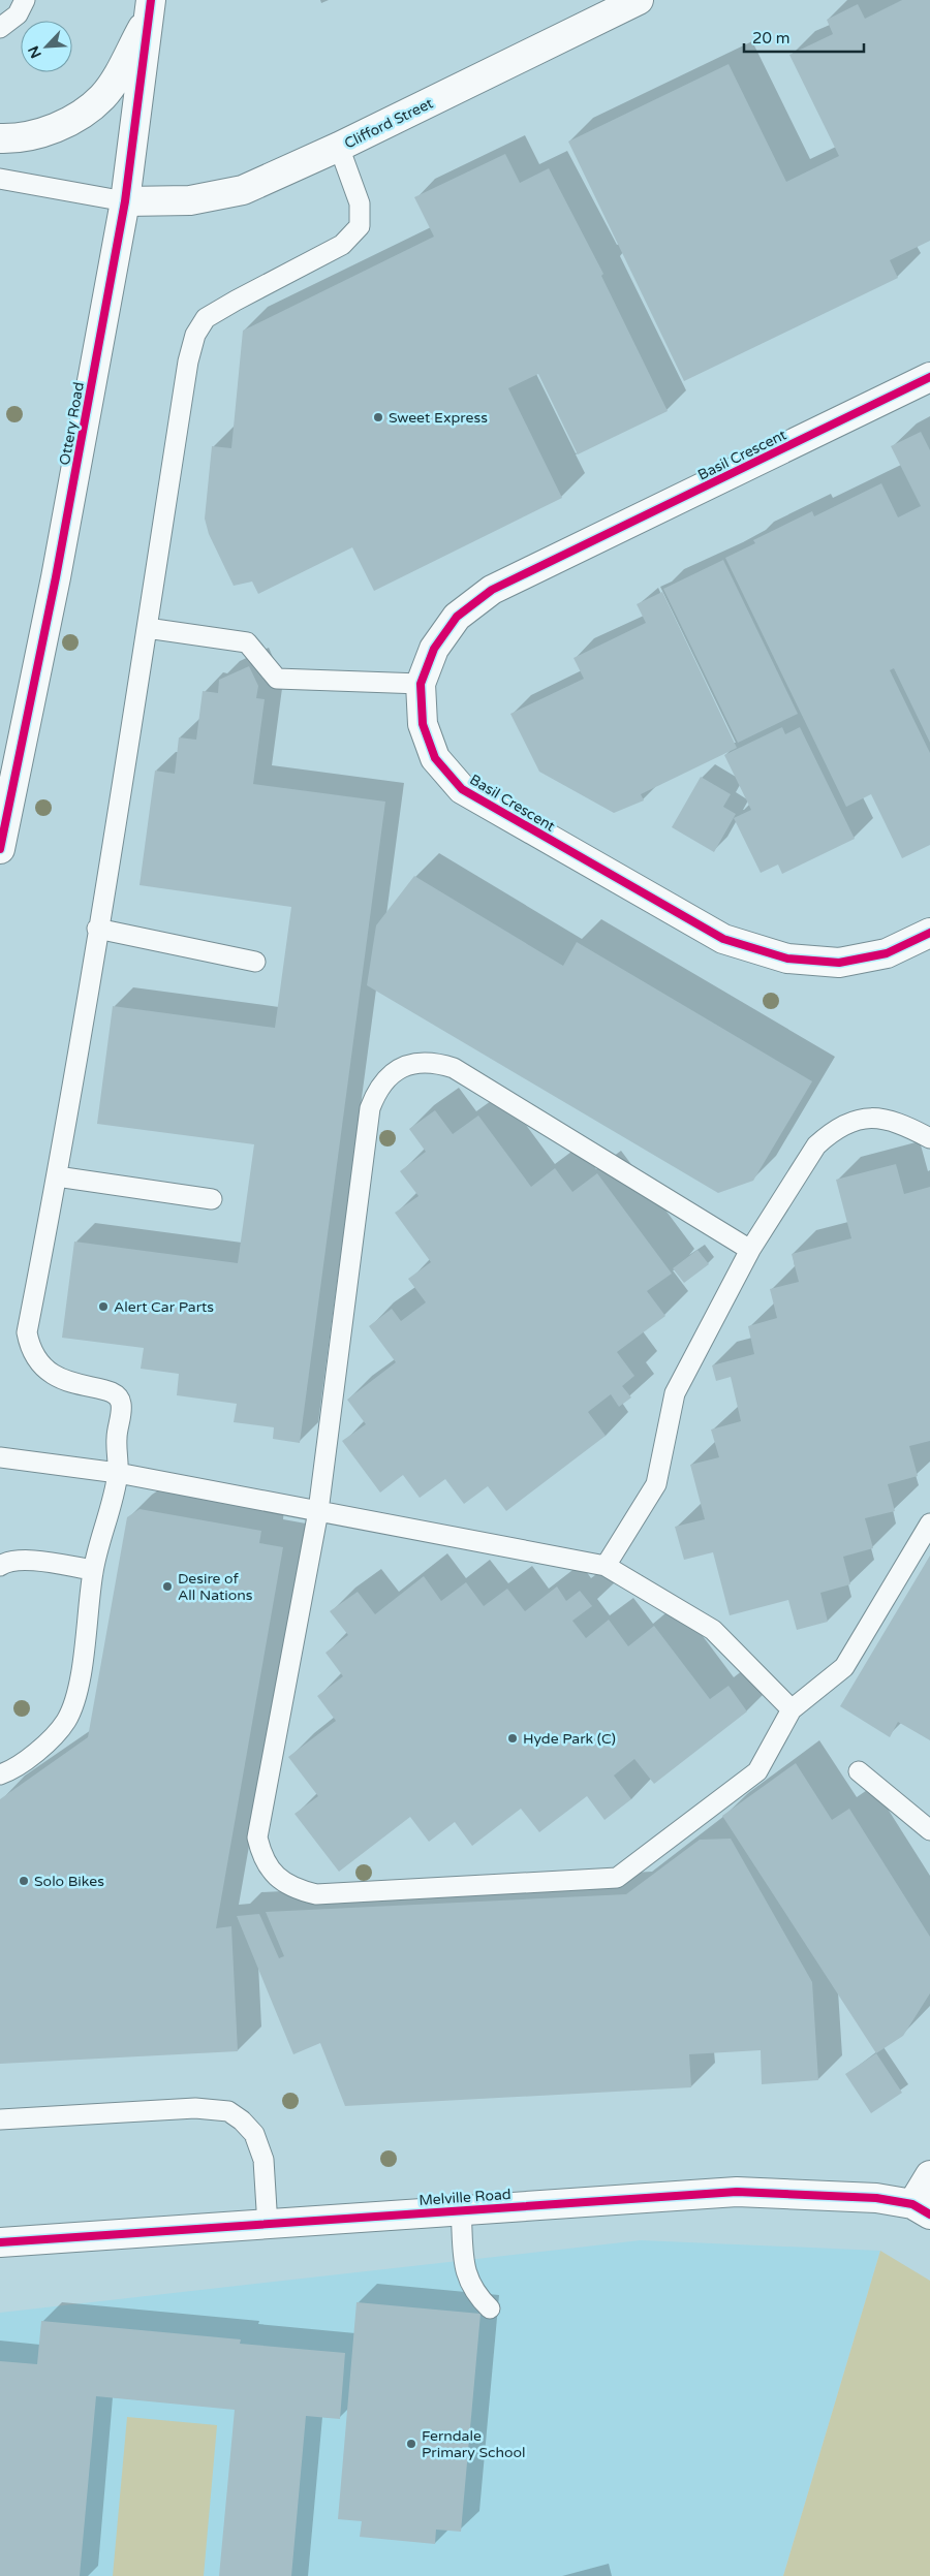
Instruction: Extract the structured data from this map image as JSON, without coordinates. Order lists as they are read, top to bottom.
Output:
{
  "streets": {
    "street": [
      "Clifford Street",
      "Ottery Road",
      "Basil Crescent",
      "Melville Road"
    ]
  },
  "crossings": [
    ["Clifford Street", "Ottery Road"]
  ],
  "places": [
    "Sweet Express",
    "Alert Car Parts",
    "Desire of All Nations",
    "Hyde Park (C)",
    "Solo Bikes",
    "Ferndale Primary School"
  ],
  "scale_bar": "20 m",
  "north": "bottom left"
}
